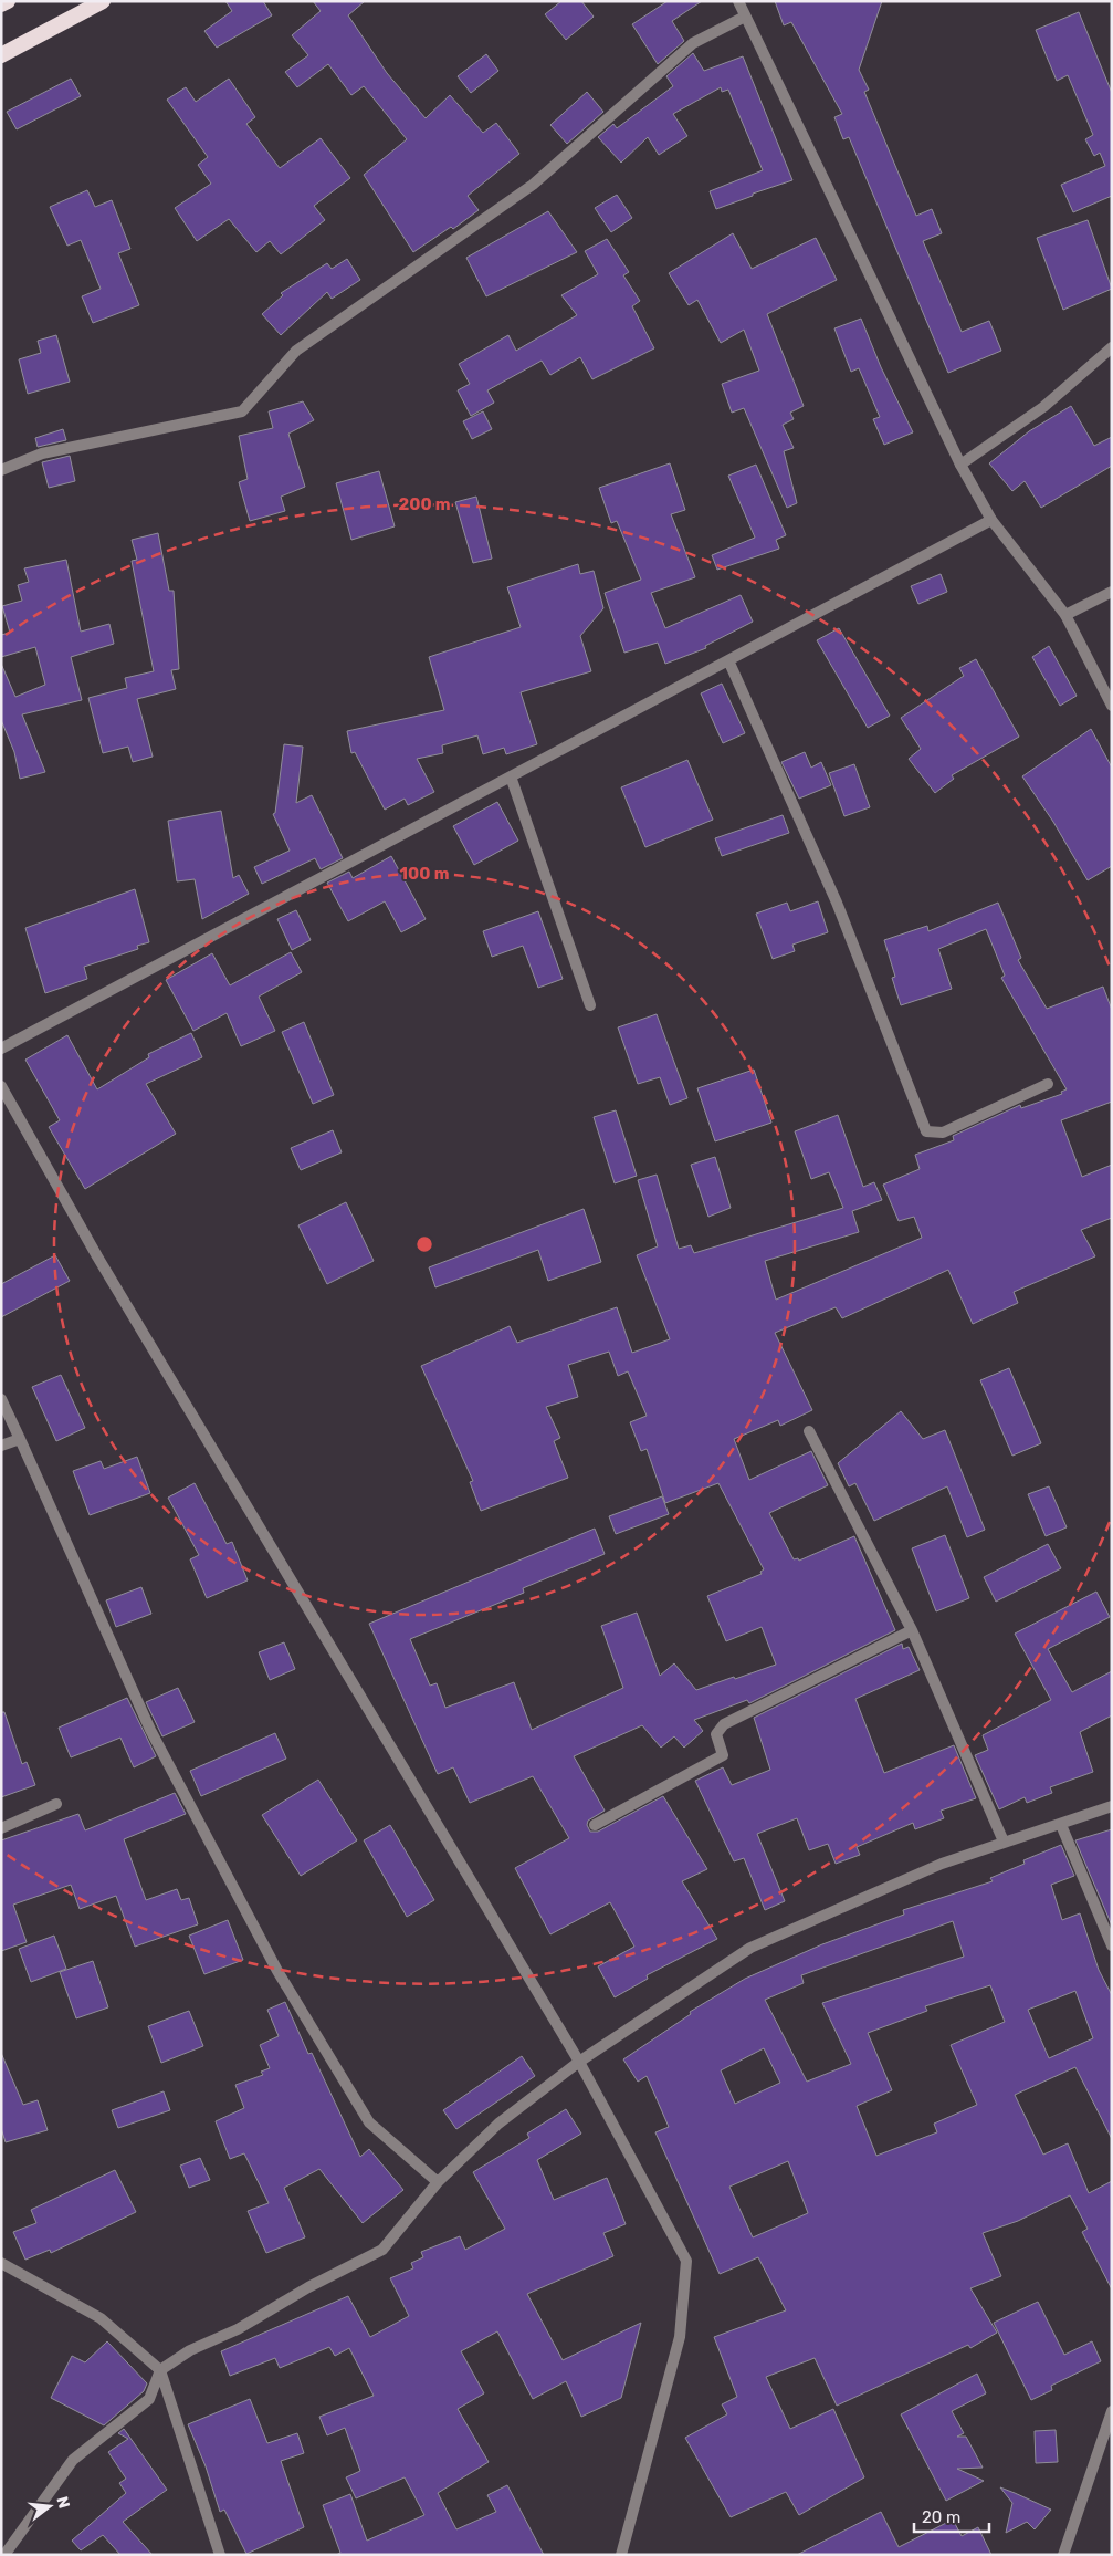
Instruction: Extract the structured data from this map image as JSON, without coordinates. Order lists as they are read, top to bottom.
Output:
{
  "scale_bar": "20 m",
  "north": "right",
  "rings": ["200 m", "100 m"]
}
